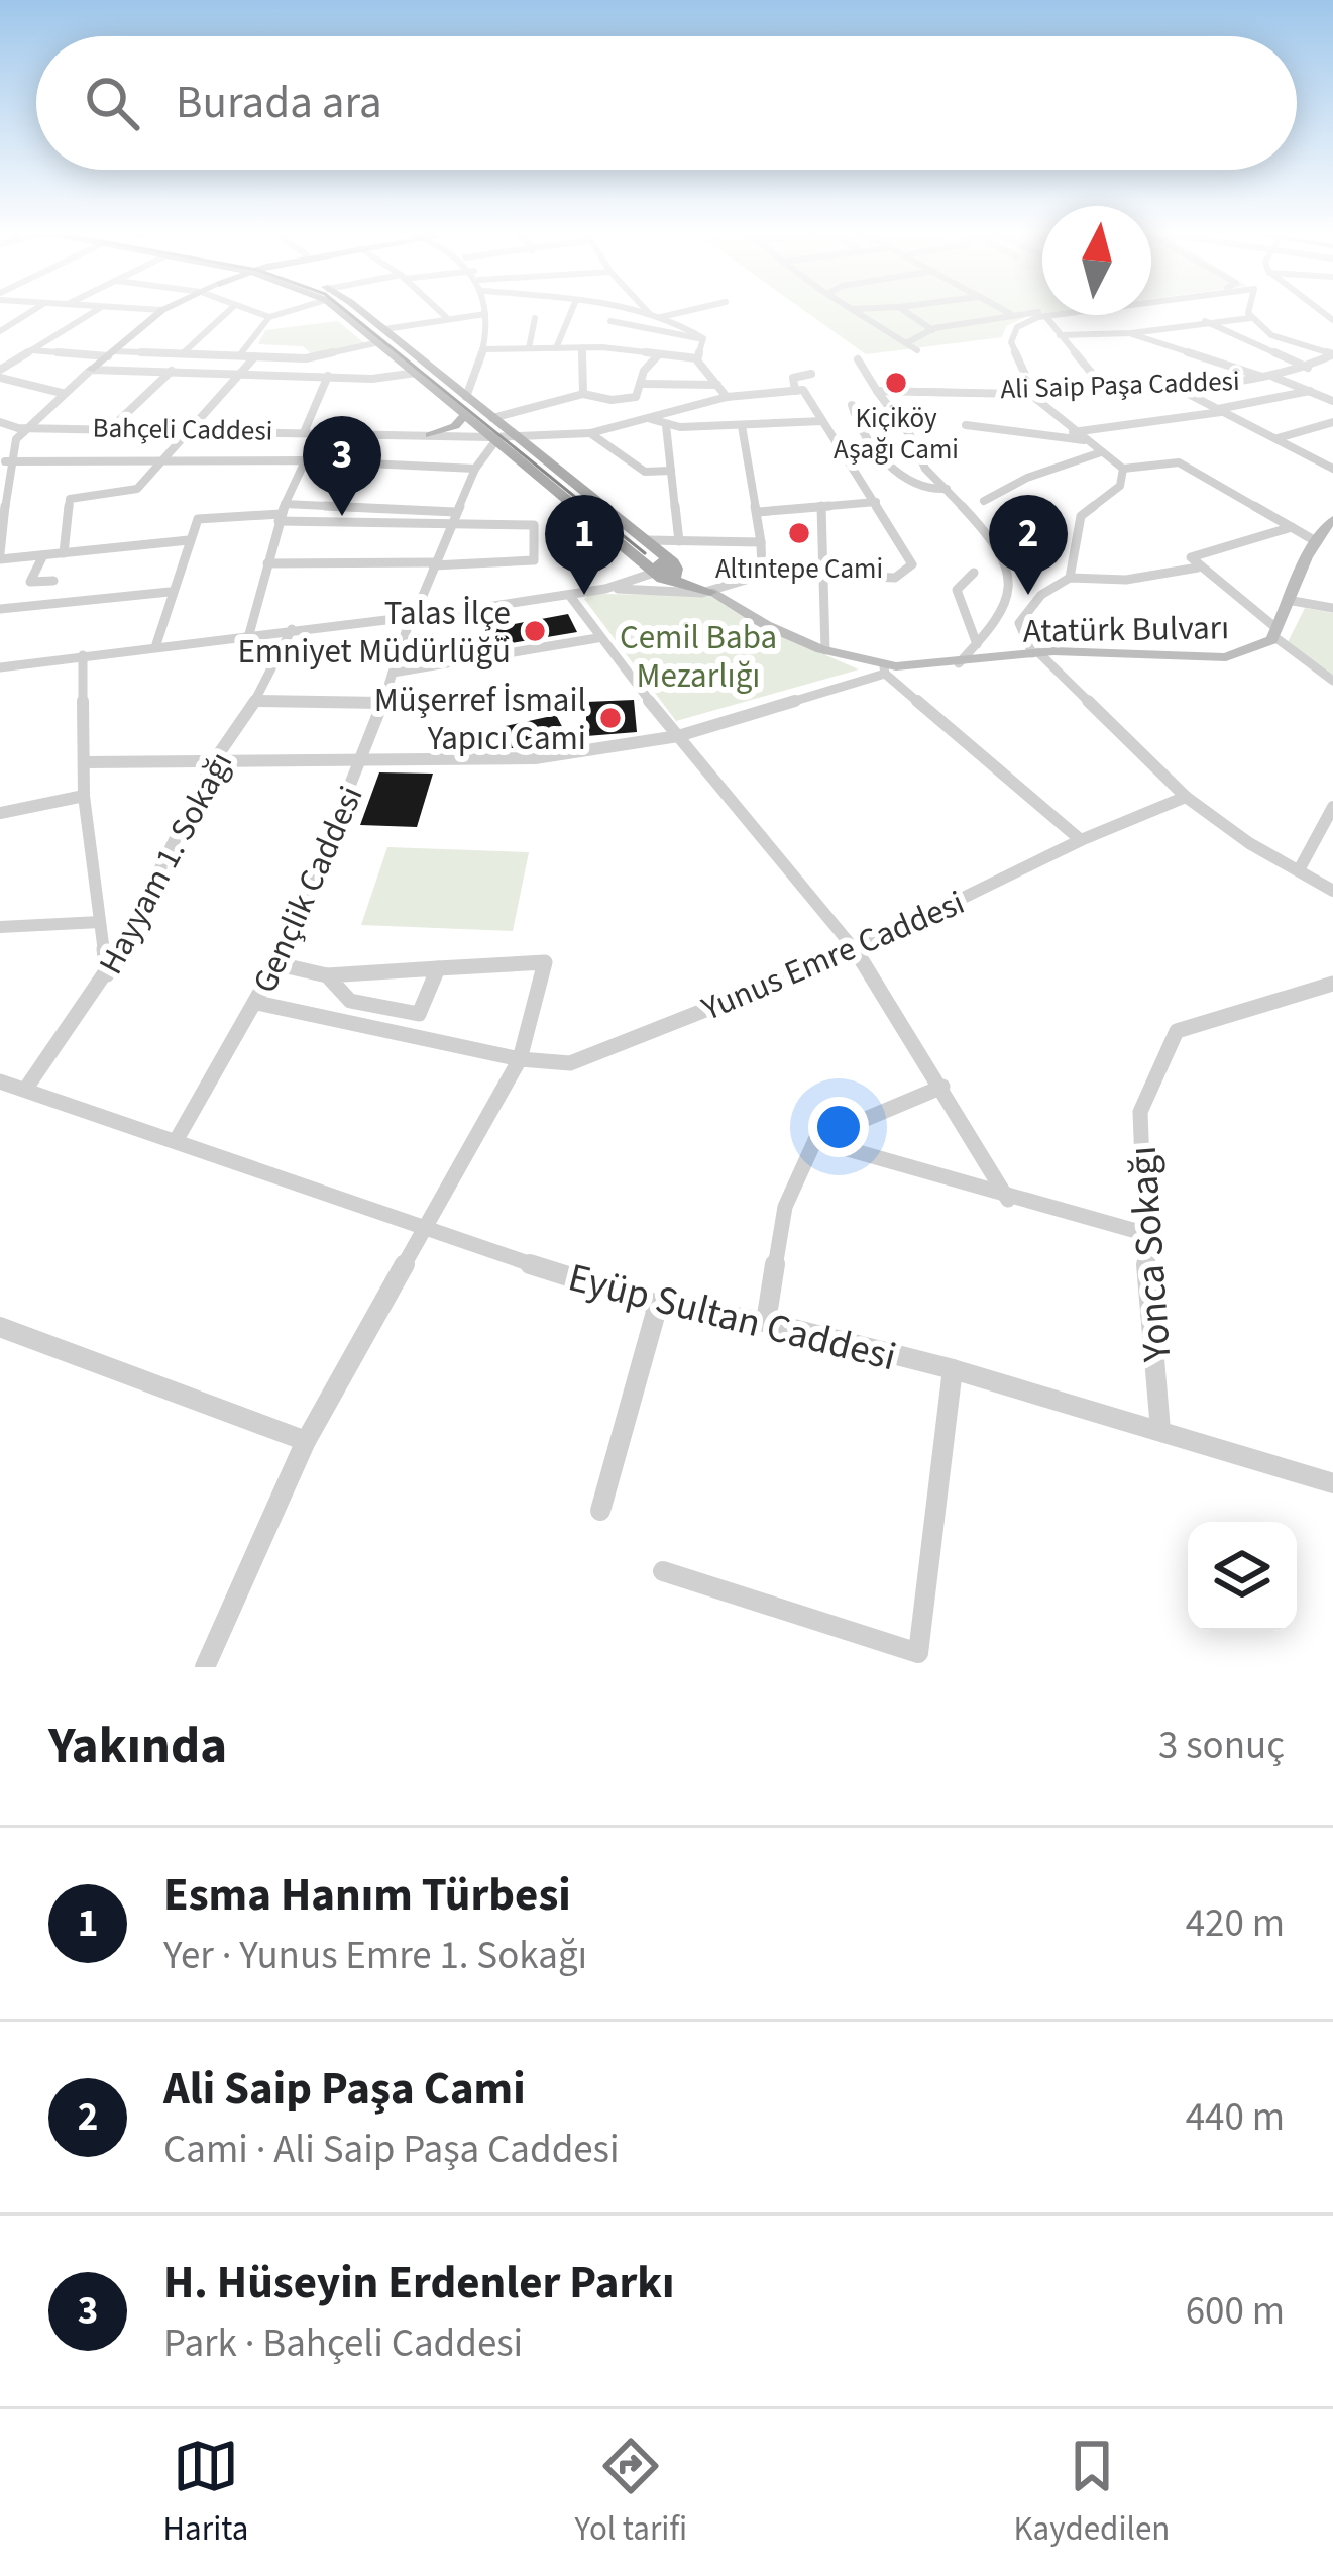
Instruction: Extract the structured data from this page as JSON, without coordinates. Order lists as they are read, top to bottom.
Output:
{
  "streets": {
    "main road": ["Atatürk Bulvarı"],
    "street": [
      "Ali Saip Paşa Caddesi",
      "Bahçeli Caddesi",
      "Hayyam 1. Sokağı",
      "Gençlik Caddesi",
      "Yunus Emre Caddesi",
      "Yonca Sokağı",
      "Eyüp Sultan Caddesi"
    ]
  },
  "crossings": [
    ["Bahçeli Caddesi", "Atatürk Bulvarı"],
    ["Hayyam 1. Sokağı", "Eyüp Sultan Caddesi"],
    ["Gençlik Caddesi", "Yunus Emre Caddesi"],
    ["Gençlik Caddesi", "Eyüp Sultan Caddesi"],
    ["Yonca Sokağı", "Eyüp Sultan Caddesi"]
  ],
  "parks": ["Cemil Baba Mezarlığı"],
  "places": [
    "Kiçiköy Aşağı Cami",
    "Altıntepe Cami",
    "Talas İlçe Emniyet Müdürlüğü",
    "Müşerref İsmail Yapıcı Cami"
  ],
  "north": "top",
  "page": {
    "search": "Burada ara",
    "pins": ["3", "1", "2"],
    "heading": ["Yakında", "3 sonuç"],
    "list": [
      {
        "mark": "1",
        "name": "Esma Hanım Türbesi",
        "note": "Yer · Yunus Emre 1. Sokağı",
        "value": "420 m"
      },
      {
        "mark": "2",
        "name": "Ali Saip Paşa Cami",
        "note": "Cami · Ali Saip Paşa Caddesi",
        "value": "440 m"
      },
      {
        "mark": "3",
        "name": "H. Hüseyin Erdenler Parkı",
        "note": "Park · Bahçeli Caddesi",
        "value": "600 m"
      }
    ],
    "nav": ["Harita", "Yol tarifi", "Kaydedilen"]
  }
}
